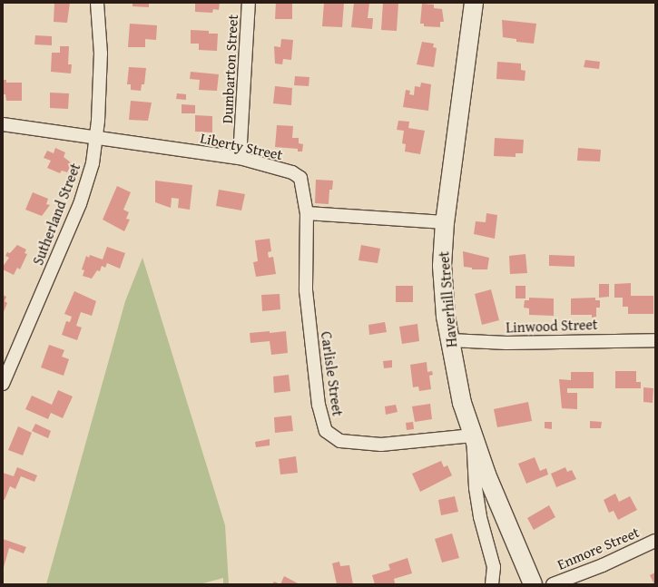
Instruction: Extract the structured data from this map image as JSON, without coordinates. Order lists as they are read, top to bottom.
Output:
{
  "streets": {
    "main road": ["Haverhill Street"],
    "street": [
      "Dumbarton Street",
      "Liberty Street",
      "Sutherland Street",
      "Linwood Street",
      "Carlisle Street",
      "Enmore Street"
    ]
  },
  "crossings": [
    ["Dumbarton Street", "Liberty Street"],
    ["Liberty Street", "Sutherland Street"],
    ["Liberty Street", "Carlisle Street"],
    ["Haverhill Street", "Linwood Street"],
    ["Haverhill Street", "Carlisle Street"]
  ]
}
